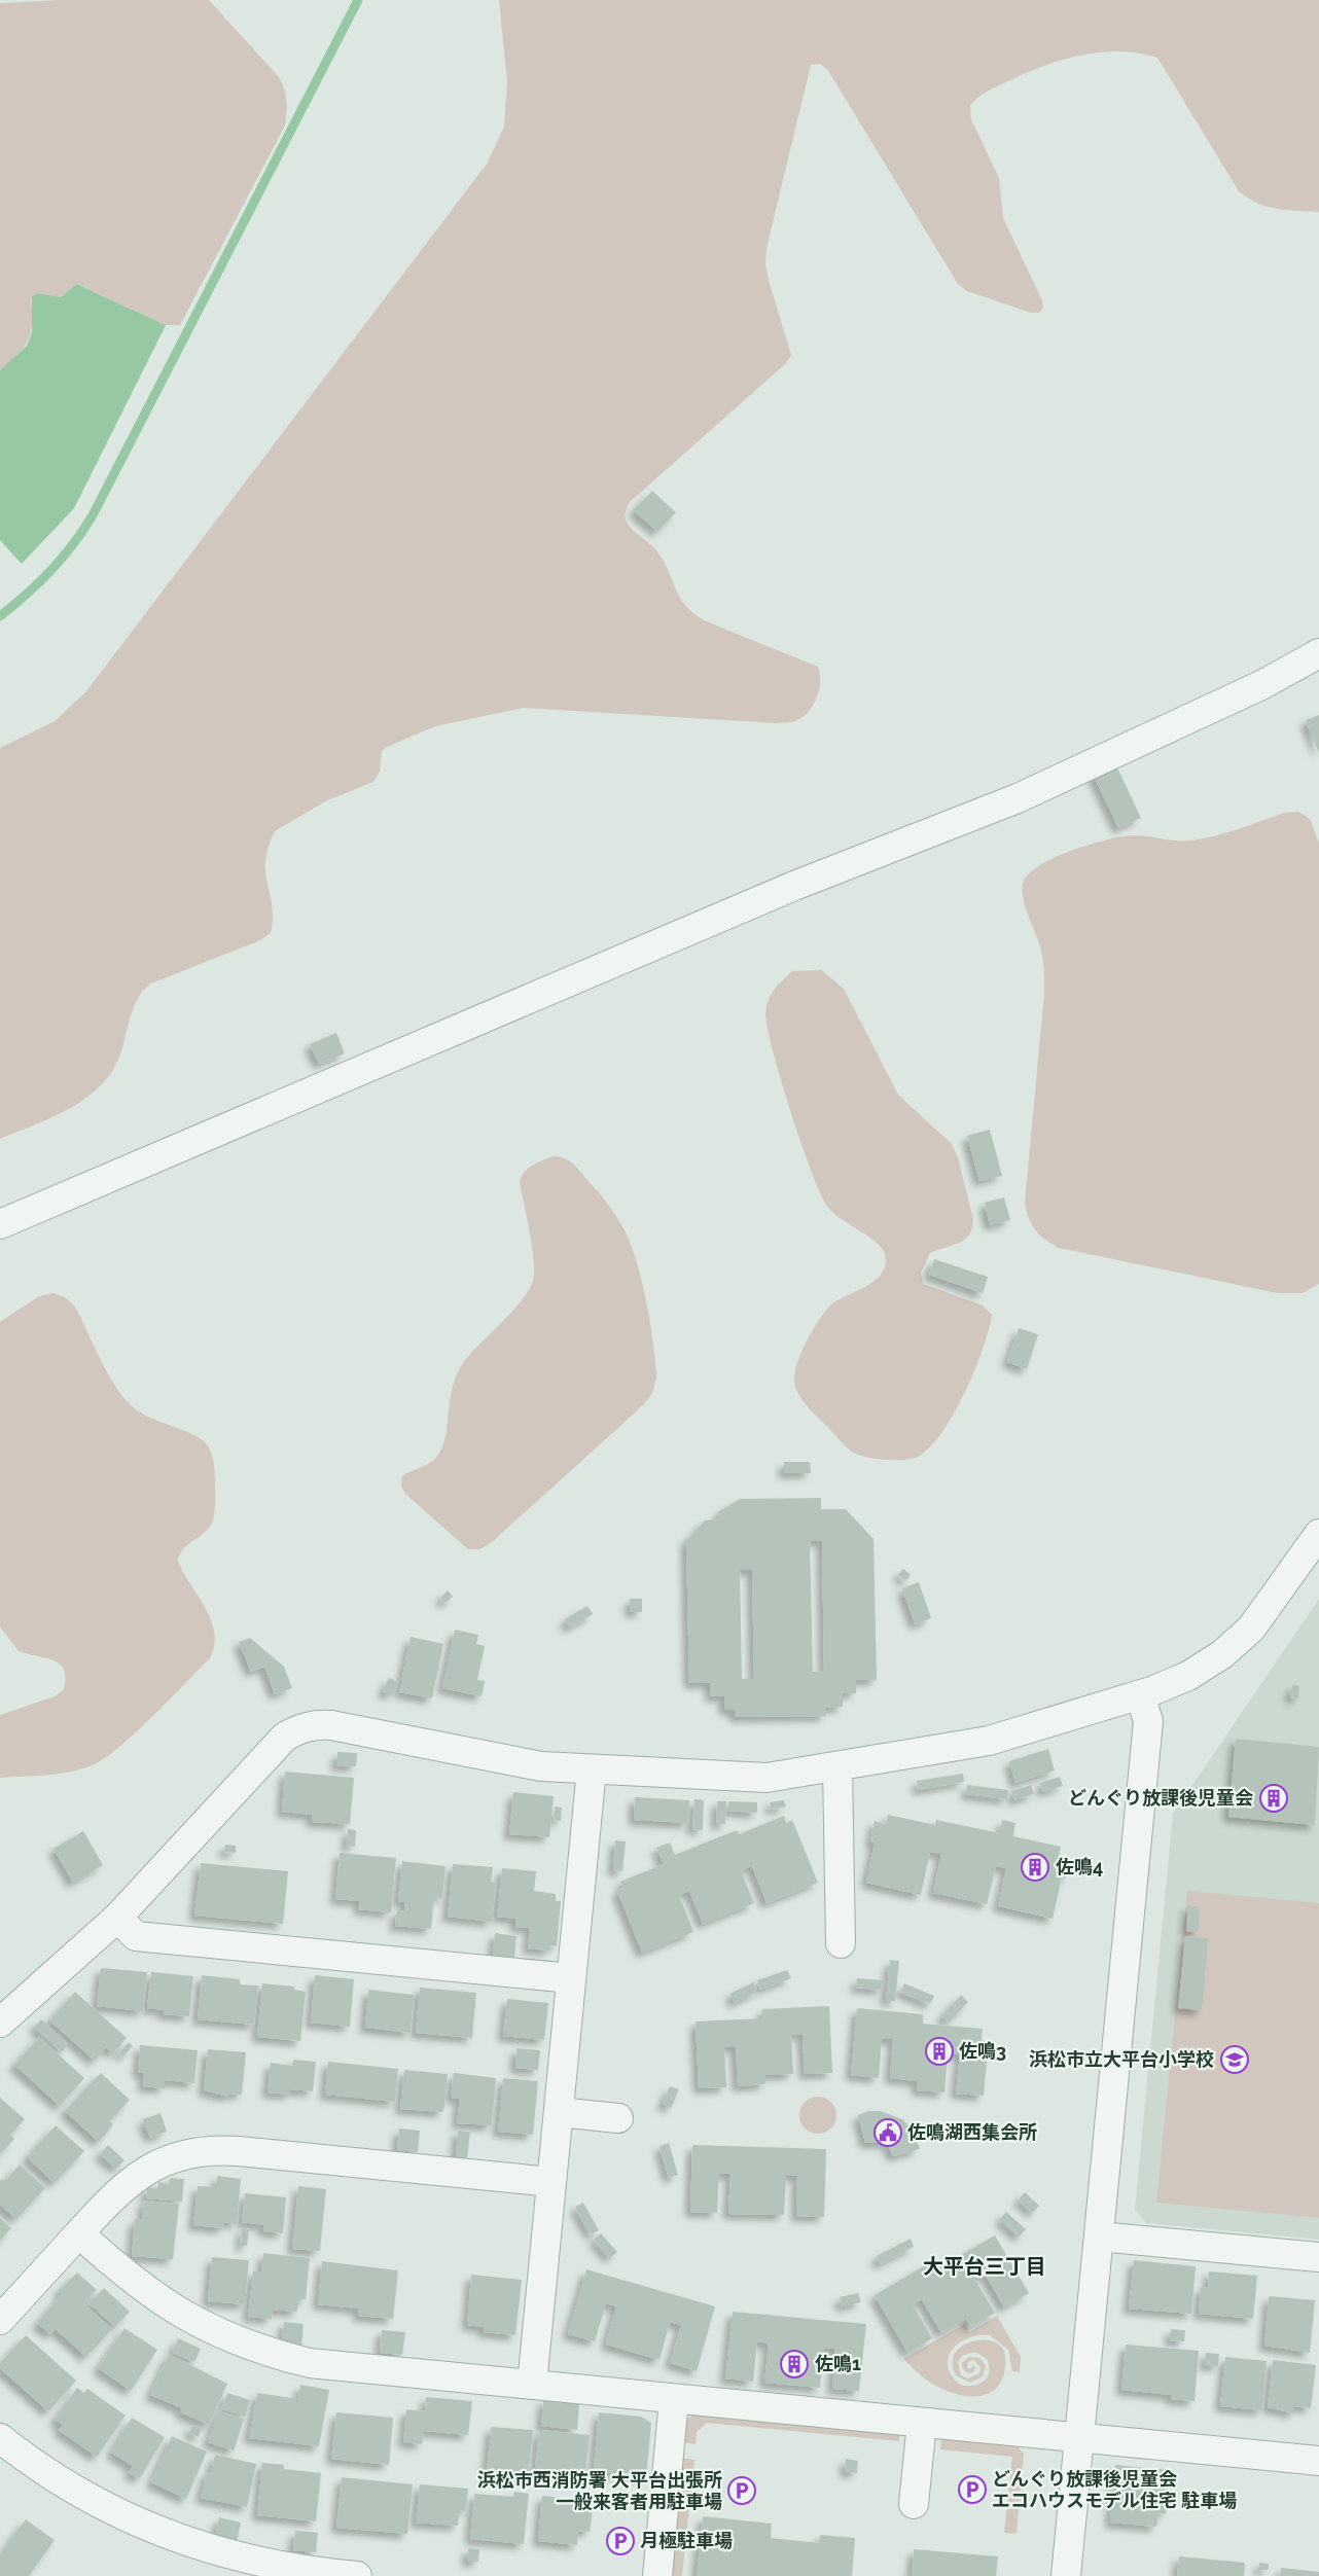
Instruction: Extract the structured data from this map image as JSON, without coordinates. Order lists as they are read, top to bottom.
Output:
{
  "districts": ["大平台三丁目"],
  "places": {
    "building": [
      "どんぐり放課後児童会",
      "佐鳴4",
      "佐鳴3",
      "佐鳴1"
    ],
    "school or university": ["浜松市立大平台小学校"],
    "public building": ["佐鳴湖西集会所"],
    "parking": ["どんぐり放課後児童会 エコハウスモデル住宅 駐車場", "浜松市西消防署 大平台出張所 一般来客者用駐車場", "月極駐車場"]
  }
}
